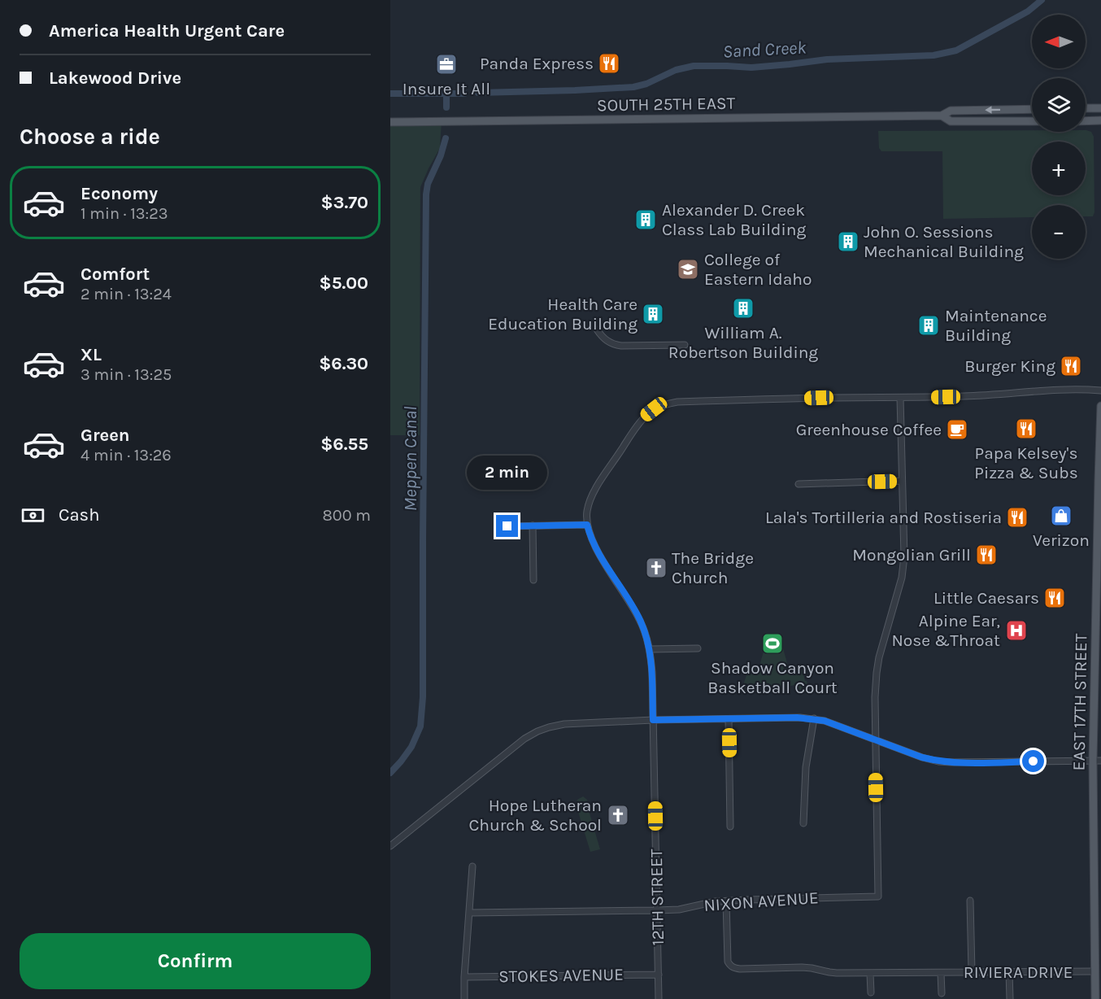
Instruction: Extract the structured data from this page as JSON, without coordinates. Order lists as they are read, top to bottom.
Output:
{
  "streets": {
    "main road": ["SOUTH 25TH EAST", "EAST 17TH STREET"],
    "street": [
      "12TH STREET",
      "NIXON AVENUE",
      "RIVIERA DRIVE",
      "STOKES AVENUE"
    ]
  },
  "crossings": [
    ["EAST 17TH STREET", "RIVIERA DRIVE"],
    ["12TH STREET", "NIXON AVENUE"],
    ["12TH STREET", "STOKES AVENUE"],
    ["NIXON AVENUE", "RIVIERA DRIVE"]
  ],
  "water": ["Sand Creek", "Meppen Canal"],
  "places": {
    "restaurant": [
      "Panda Express",
      "Burger King",
      "Papa Kelsey's Pizza & Subs",
      "Lala's Tortilleria and Rostiseria",
      "Mongolian Grill",
      "Little Caesars"
    ],
    "office": ["Insure It All"],
    "building": [
      "Alexander D. Creek Class Lab Building",
      "John O. Sessions Mechanical Building",
      "William A. Robertson Building",
      "Health Care Education Building",
      "Maintenance Building"
    ],
    "school or university": ["College of Eastern Idaho"],
    "cafe": ["Greenhouse Coffee"],
    "shop": ["Verizon"],
    "church": ["The Bridge Church", "Hope Lutheran Church & School"],
    "hospital": ["Alpine Ear, Nose &Throat"],
    "sports": ["Shadow Canyon Basketball Court"]
  },
  "north": "left",
  "page": {
    "banner": ["America Health Urgent Care", "Lakewood Drive"],
    "map_buttons": ["+", "−"],
    "heading": "Choose a ride",
    "list": [
      {
        "name": "Economy",
        "note": "1 min · 13:23",
        "value": "$3.70"
      },
      {
        "name": "Comfort",
        "note": "2 min · 13:24",
        "value": "$5.00"
      },
      {
        "name": "XL",
        "note": "3 min · 13:25",
        "value": "$6.30"
      },
      {
        "name": "Green",
        "note": "4 min · 13:26",
        "value": "$6.55"
      }
    ],
    "bubble": "2 min",
    "pay": ["Cash", "800 m"],
    "buttons": "Confirm"
  }
}
